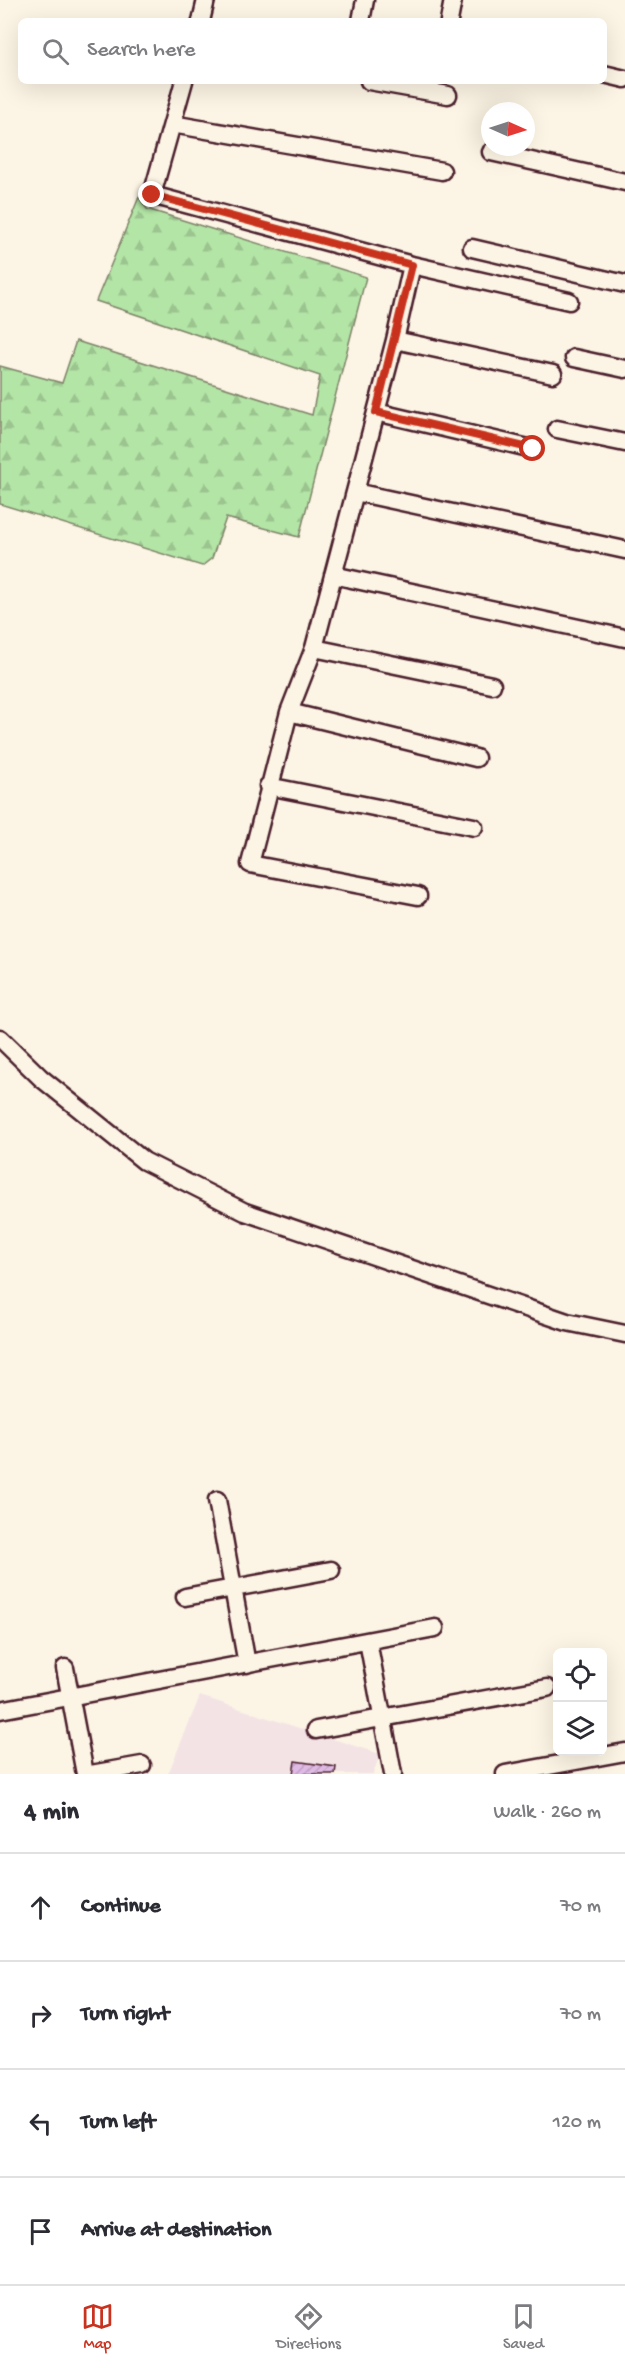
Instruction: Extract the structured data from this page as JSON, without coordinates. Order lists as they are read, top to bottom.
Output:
{
  "north": "right",
  "page": {
    "search": "Search here",
    "heading": ["4 min", "Walk · 260 m"],
    "list": [
      ["Continue", "70 m"],
      ["Turn right", "70 m"],
      ["Turn left", "120 m"],
      "Arrive at destination"
    ],
    "nav": ["Map", "Directions", "Saved"]
  }
}
